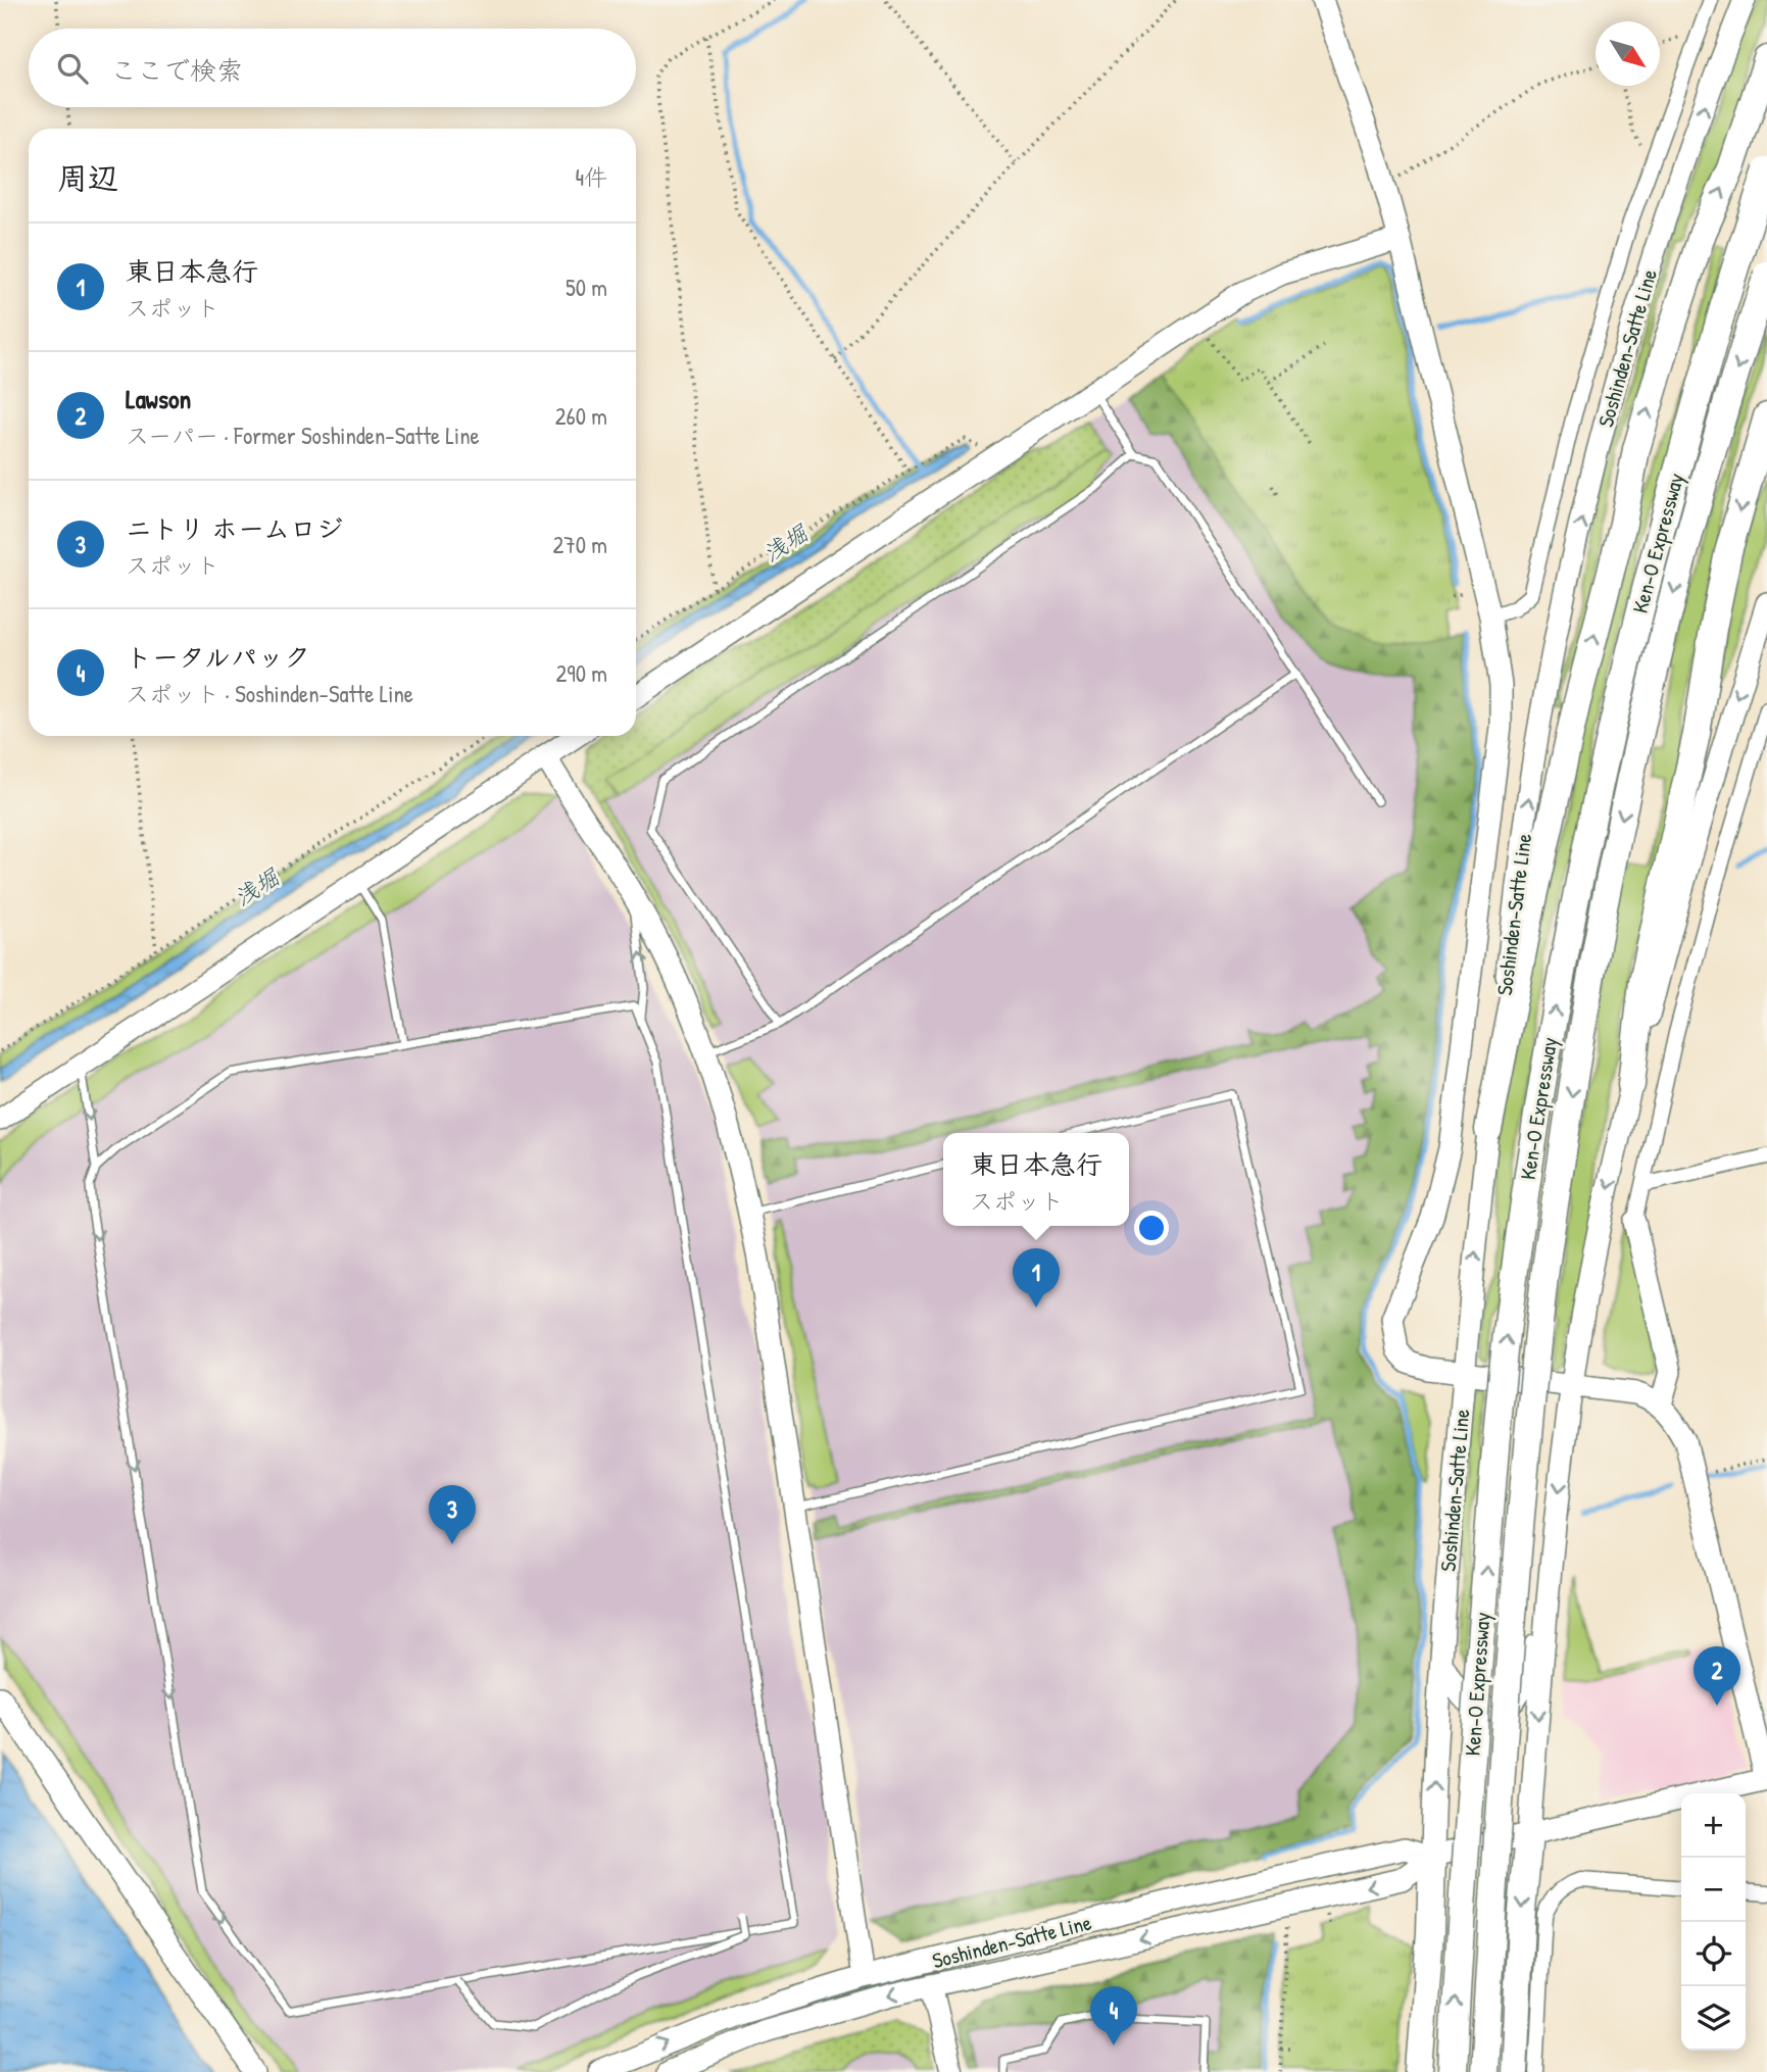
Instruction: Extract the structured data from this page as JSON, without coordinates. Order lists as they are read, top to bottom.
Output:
{
  "streets": {
    "highway": ["Ken-O Expressway"],
    "street": ["Soshinden-Satte Line"]
  },
  "water": ["浅堀"],
  "north": "bottom right",
  "page": {
    "search": "ここで検索",
    "heading": ["周辺", "4件"],
    "list": [
      {
        "mark": "1",
        "name": "東日本急行",
        "note": "スポット",
        "value": "50 m"
      },
      {
        "mark": "2",
        "name": "Lawson",
        "note": "スーパー · Former Soshinden-Satte Line",
        "value": "260 m"
      },
      {
        "mark": "3",
        "name": "ニトリ ホームロジ",
        "note": "スポット",
        "value": "270 m"
      },
      {
        "mark": "4",
        "name": "トータルパック",
        "note": "スポット · Soshinden-Satte Line",
        "value": "290 m"
      }
    ],
    "popup": ["東日本急行", "スポット"],
    "pins": [
      "1",
      "3",
      "2",
      "4"
    ],
    "map_buttons": ["+", "−"]
  }
}
